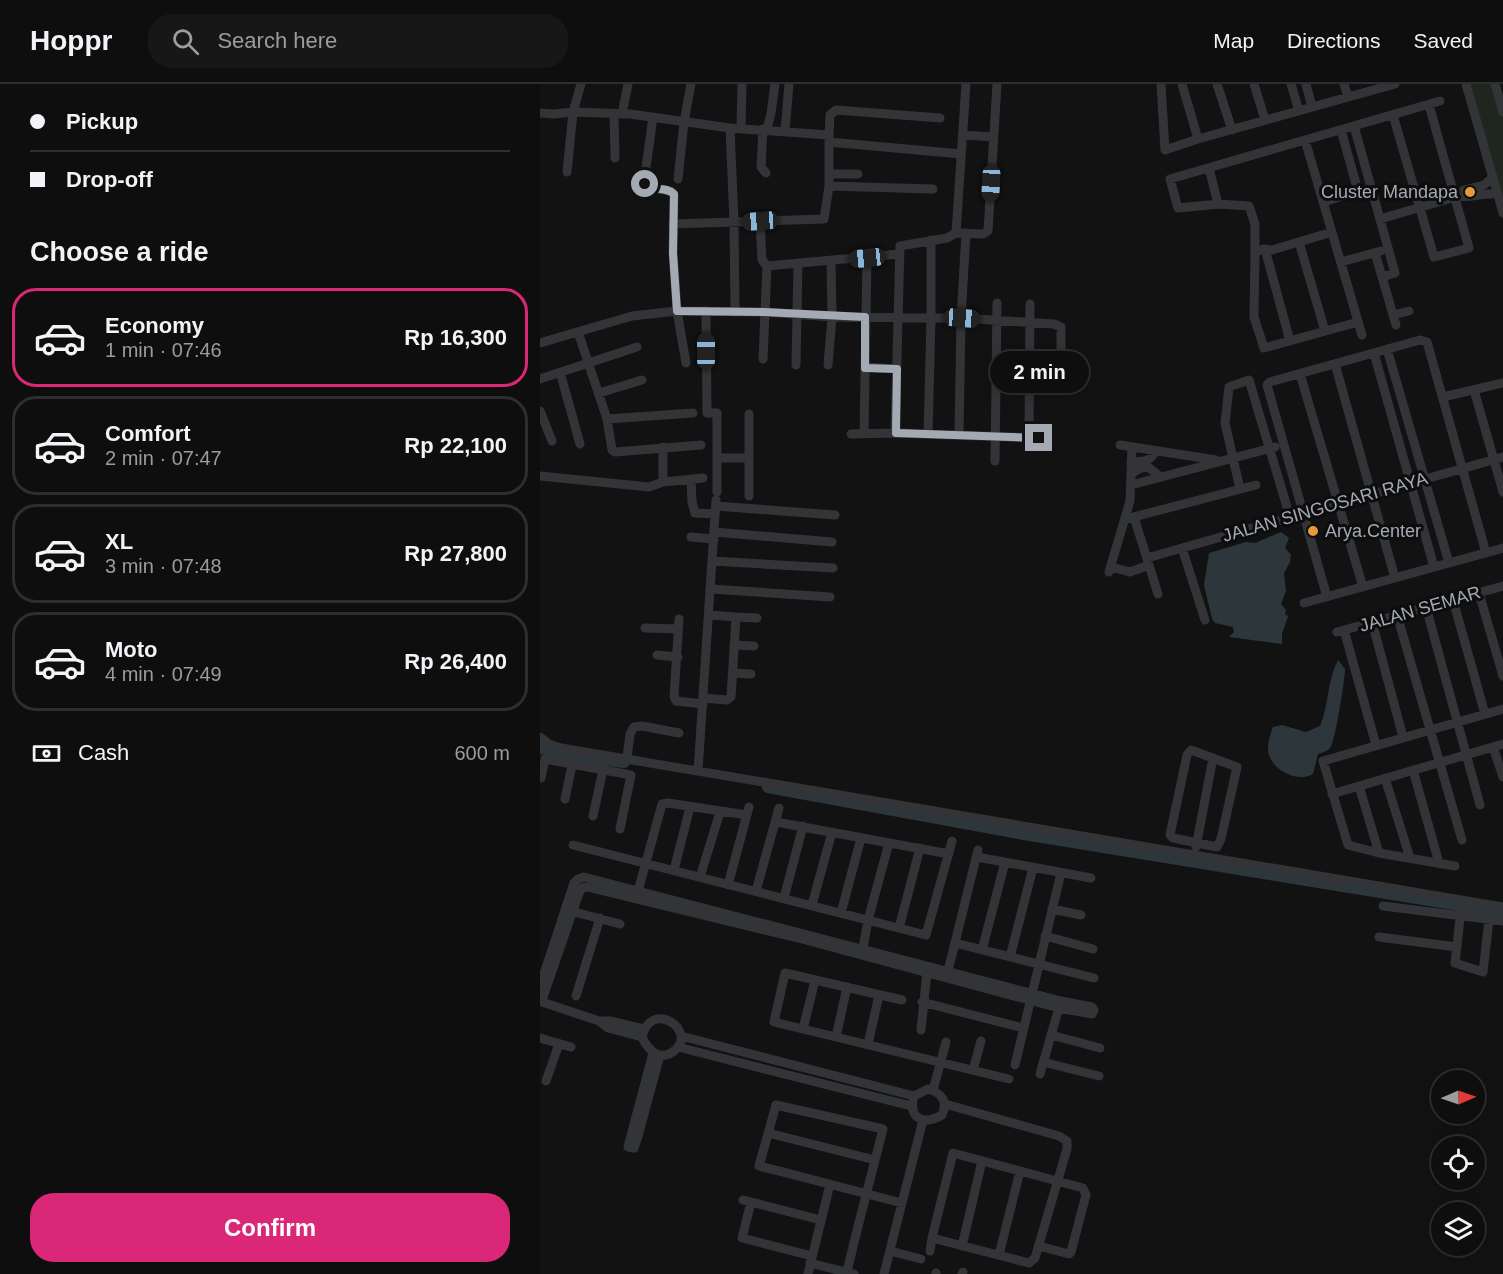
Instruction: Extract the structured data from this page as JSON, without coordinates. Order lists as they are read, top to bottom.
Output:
{
  "streets": {
    "street": ["JALAN SINGOSARI RAYA", "JALAN SEMAR"]
  },
  "places": ["Cluster Mandapa", "Arya.Center"],
  "north": "right",
  "page": {
    "header": "Hoppr",
    "search": "Search here",
    "nav": ["Map", "Directions", "Saved"],
    "banner": ["Pickup", "Drop-off"],
    "heading": "Choose a ride",
    "list": [
      {
        "name": "Economy",
        "note": "1 min · 07:46",
        "value": "Rp 16,300"
      },
      {
        "name": "Comfort",
        "note": "2 min · 07:47",
        "value": "Rp 22,100"
      },
      {
        "name": "XL",
        "note": "3 min · 07:48",
        "value": "Rp 27,800"
      },
      {
        "name": "Moto",
        "note": "4 min · 07:49",
        "value": "Rp 26,400"
      }
    ],
    "bubble": "2 min",
    "pay": ["Cash", "600 m"],
    "buttons": "Confirm"
  }
}
